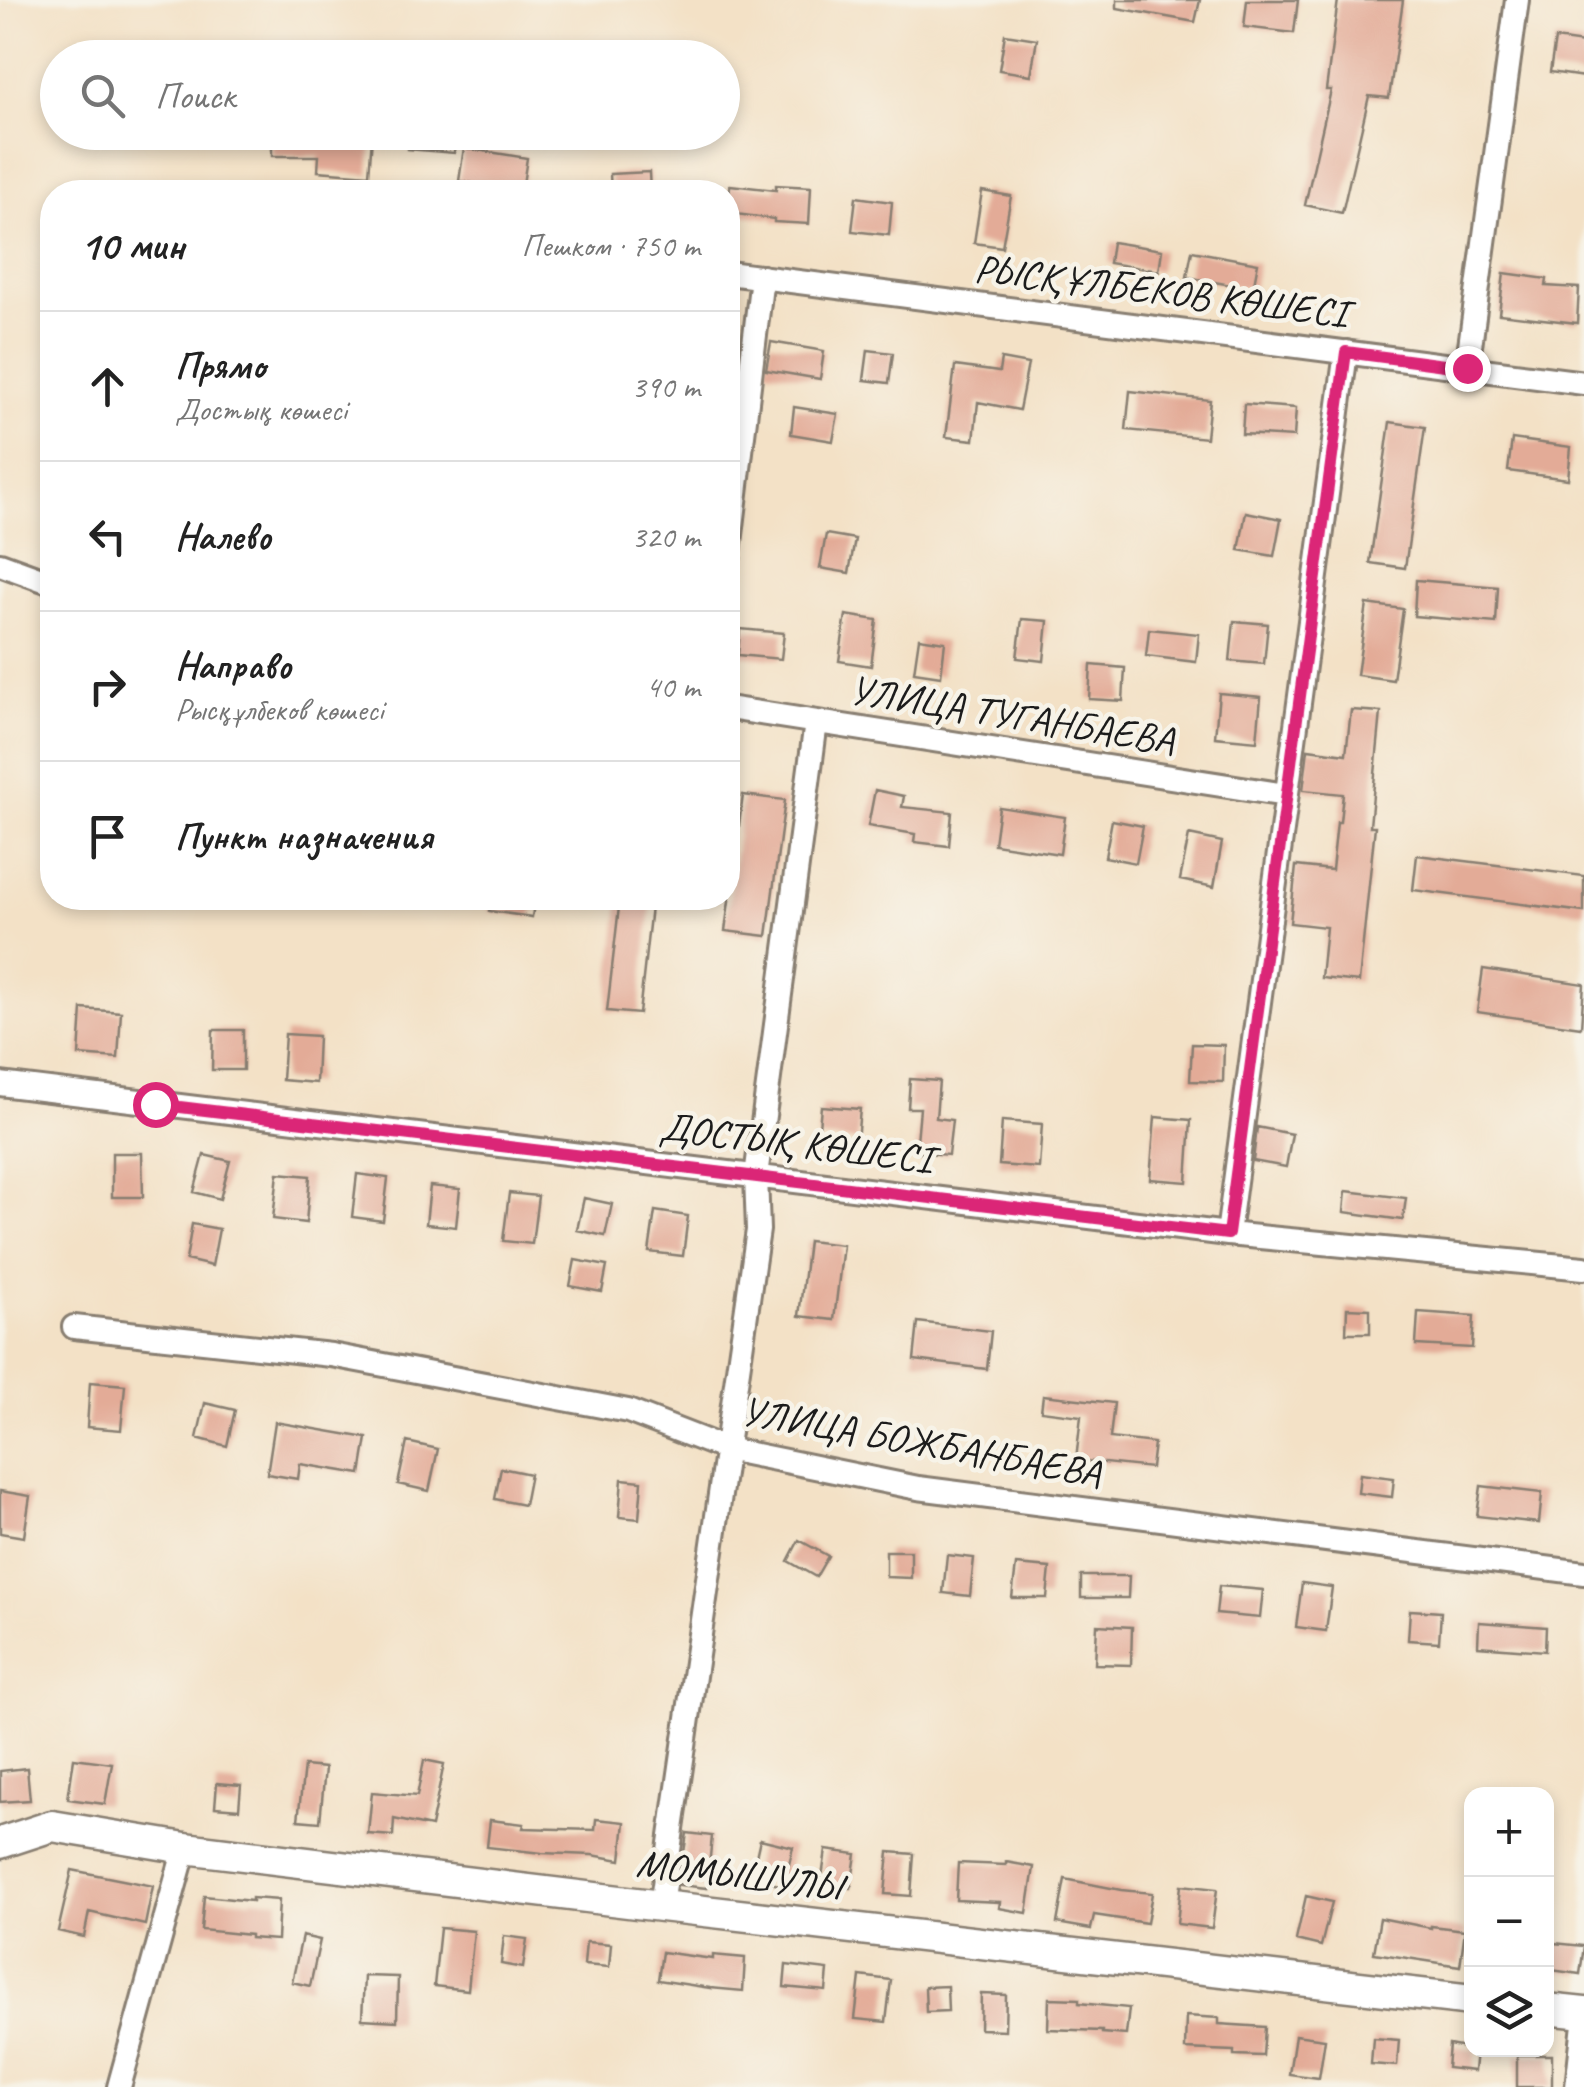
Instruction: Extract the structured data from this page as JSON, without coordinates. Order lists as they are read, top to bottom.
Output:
{
  "streets": {
    "street": [
      "РЫСҚҰЛБЕКОВ КӨШЕСІ",
      "УЛИЦА ТУГАНБАЕВА",
      "ДОСТЫҚ КӨШЕСІ",
      "УЛИЦА БОЖБАНБАЕВА",
      "МОМЫШУЛЫ"
    ]
  },
  "page": {
    "search": "Поиск",
    "heading": ["10 мин", "Пешком · 750 m"],
    "list": [
      ["Прямо", "Достық көшесі", "390 m"],
      ["Налево", "320 m"],
      ["Направо", "Рысқұлбеков көшесі", "40 m"],
      "Пункт назначения"
    ],
    "map_buttons": ["+", "−"]
  }
}
